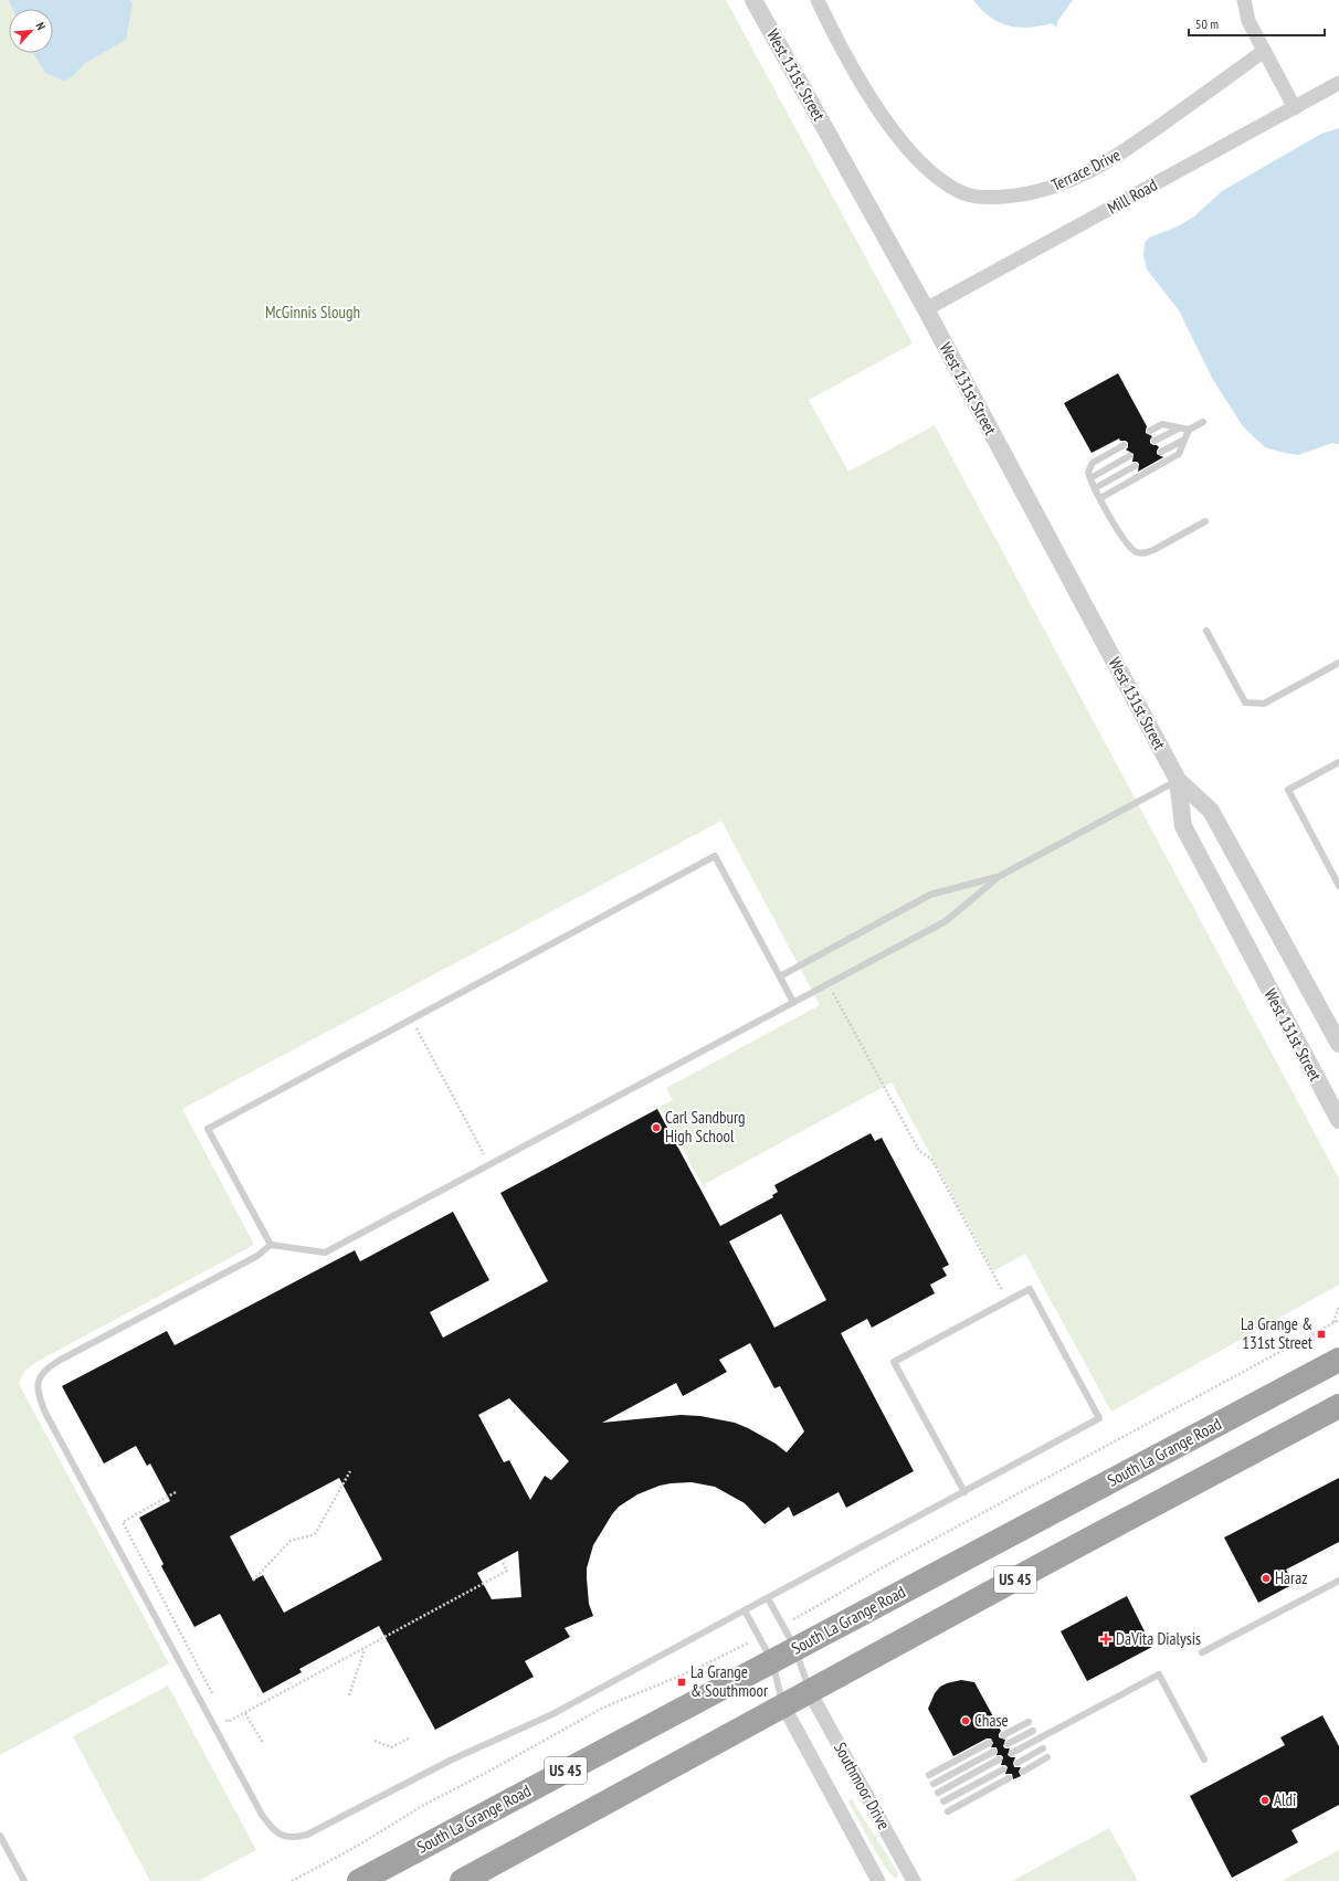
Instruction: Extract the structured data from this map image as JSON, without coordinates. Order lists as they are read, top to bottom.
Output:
{
  "streets": {
    "highway": ["South La Grange Road", "US 45"],
    "street": [
      "West 131st Street",
      "Terrace Drive",
      "Mill Road",
      "Southmoor Drive"
    ]
  },
  "crossings": [
    ["West 131st Street", "Mill Road"],
    ["US 45", "Southmoor Drive"]
  ],
  "parks": ["McGinnis Slough"],
  "places": {
    "other": [
      "Carl Sandburg High School",
      "Haraz",
      "Chase",
      "Aldi"
    ],
    "transit": ["La Grange & 131st Street", "La Grange & Southmoor"],
    "health": ["DaVita Dialysis"]
  },
  "scale_bar": "50 m",
  "north": "top right"
}
